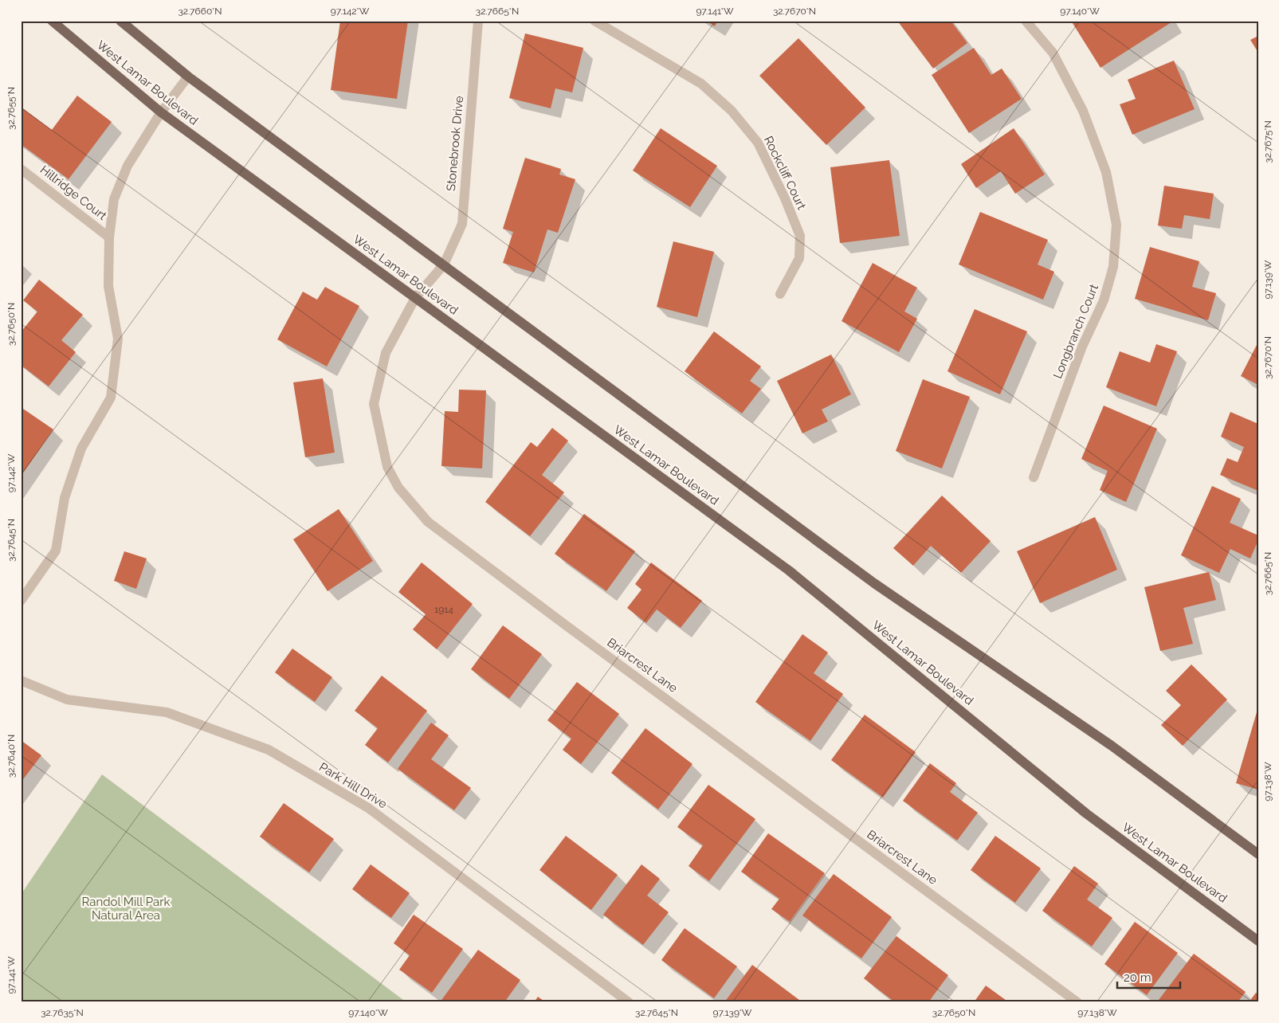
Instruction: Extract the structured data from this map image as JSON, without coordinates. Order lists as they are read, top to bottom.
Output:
{
  "streets": {
    "main road": ["West Lamar Boulevard"],
    "street": [
      "Stonebrook Drive",
      "Rockcliff Court",
      "Hillridge Court",
      "Longbranch Court",
      "Briarcrest Lane",
      "Park Hill Drive"
    ]
  },
  "crossings": [
    ["West Lamar Boulevard", "Briarcrest Lane"],
    ["Stonebrook Drive", "Briarcrest Lane"]
  ],
  "parks": ["Randol Mill Park Natural Area"],
  "house_numbers": ["1914"],
  "scale_bar": "20 m",
  "coordinates": [
    "32.7660°N",
    "97.142°W",
    "32.7665°N",
    "97.141°W",
    "32.7670°N",
    "97.140°W",
    "32.7655°N",
    "32.7675°N",
    "97.139°W",
    "32.7650°N",
    "32.7645°N",
    "32.7640°N",
    "97.138°W",
    "32.7635°N"
  ]
}
